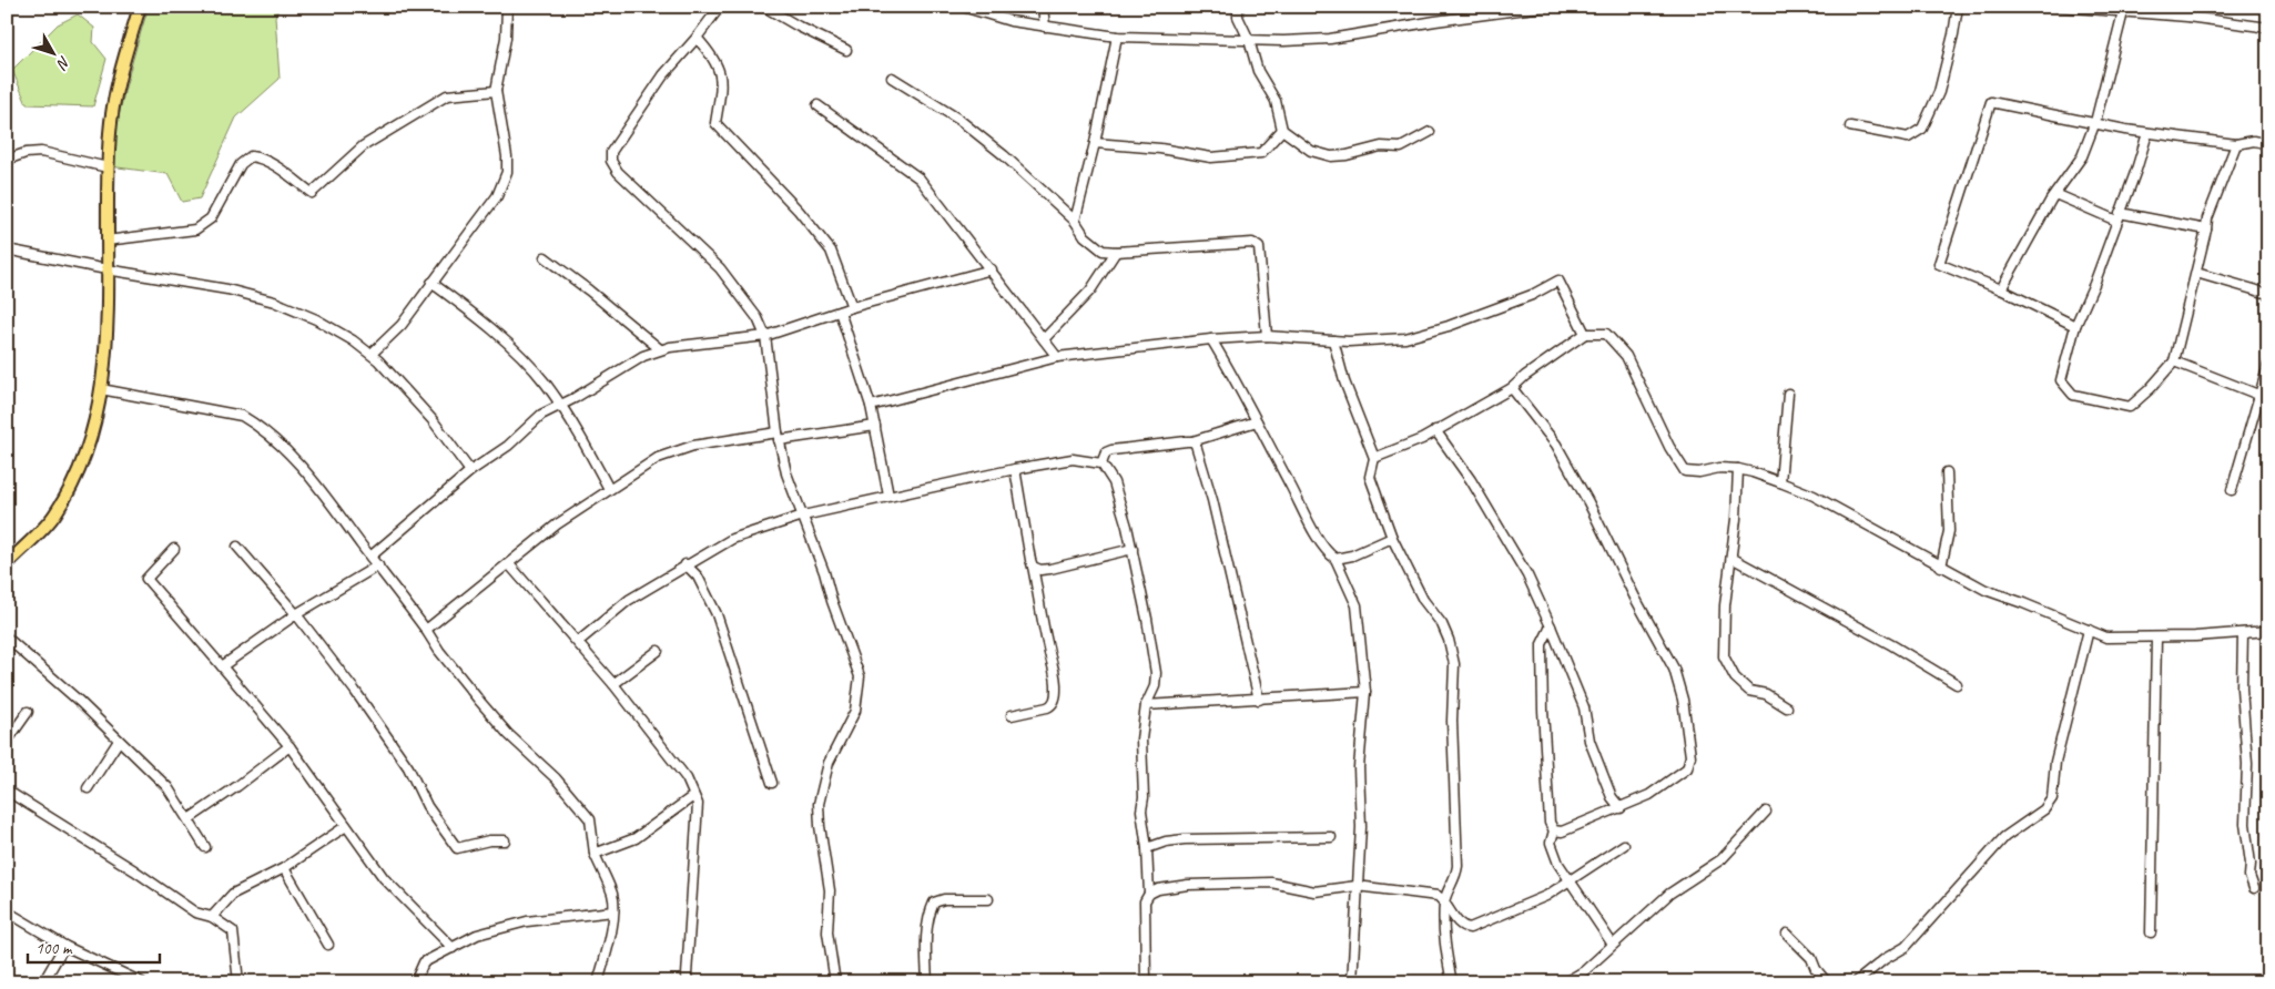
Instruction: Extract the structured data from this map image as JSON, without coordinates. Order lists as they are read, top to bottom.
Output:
{
  "scale_bar": "100 m",
  "north": "bottom right"
}
